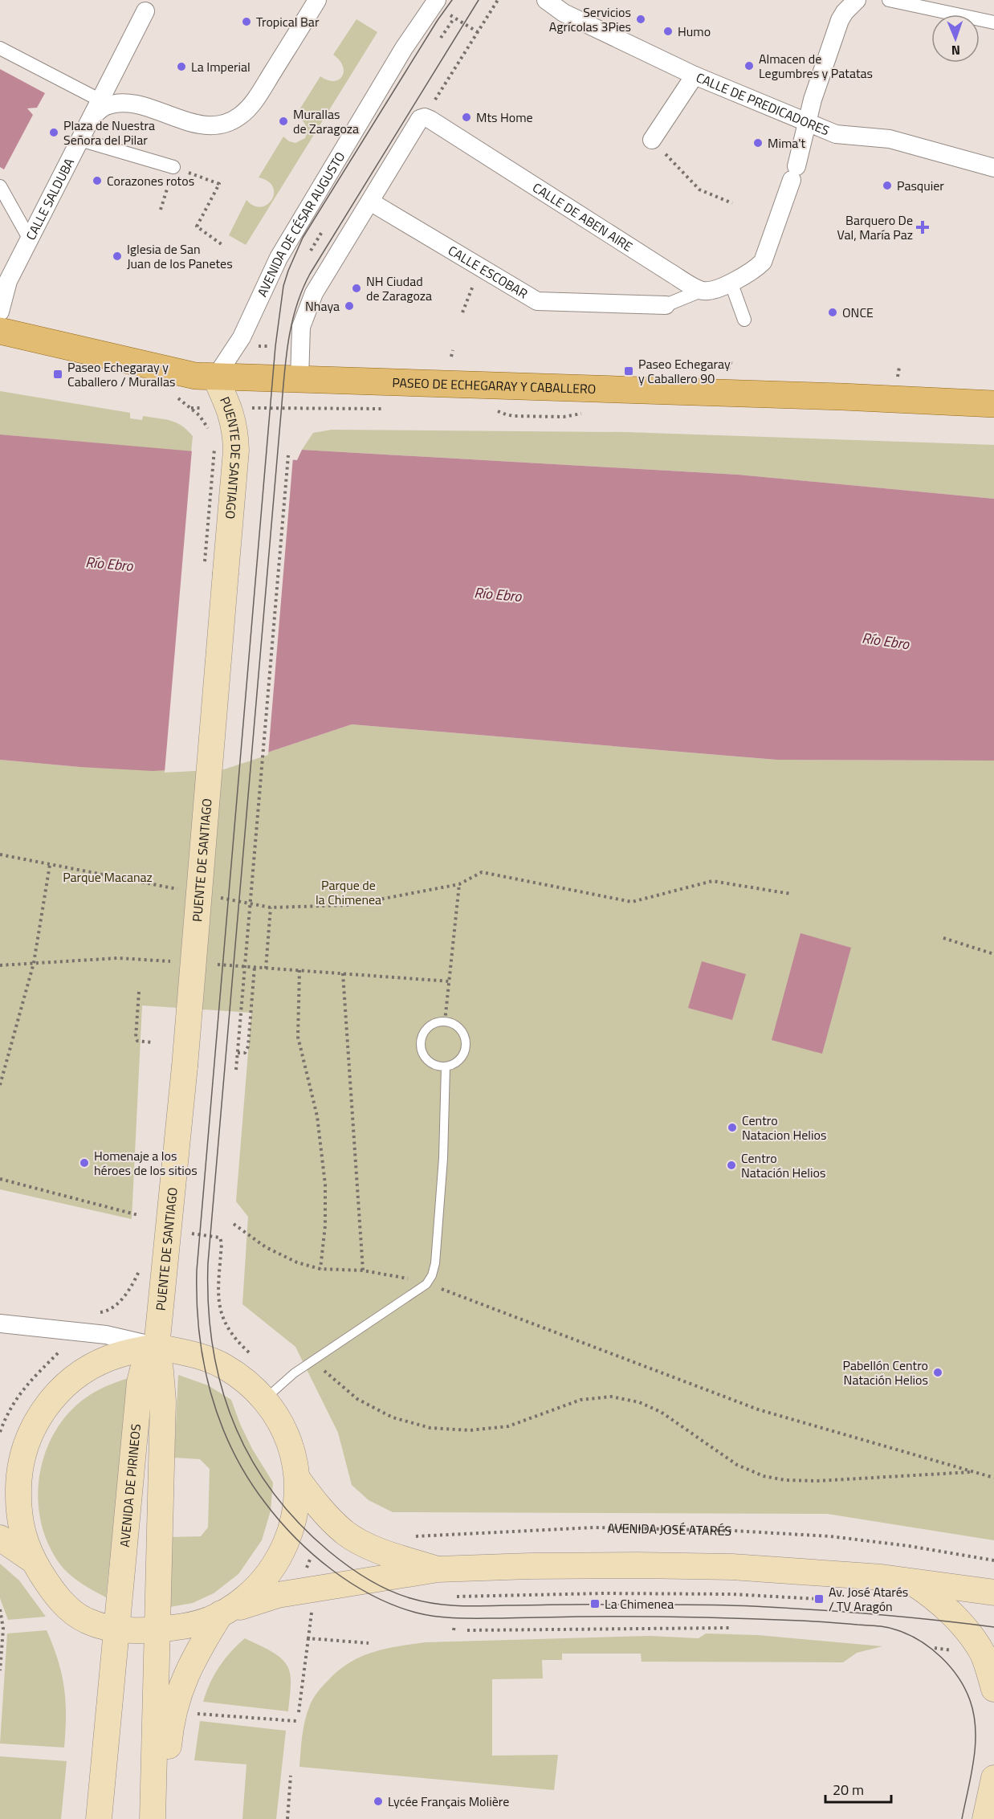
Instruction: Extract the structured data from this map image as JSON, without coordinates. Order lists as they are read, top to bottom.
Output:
{
  "streets": {
    "main road": ["PASEO DE ECHEGARAY Y CABALLERO", "PUENTE DE SANTIAGO", "AVENIDA DE PIRINEOS"],
    "street": [
      "CALLE DE PREDICADORES",
      "CALLE SALDUBA",
      "CALLE DE ABEN AIRE",
      "AVENIDA DE CÉSAR AUGUSTO",
      "CALLE ESCOBAR"
    ],
    "path": ["AVENIDA JOSÉ ATARÉS"]
  },
  "crossings": [
    ["CALLE DE ABEN AIRE", "CALLE ESCOBAR"],
    ["AVENIDA DE CÉSAR AUGUSTO", "PASEO DE ECHEGARAY Y CABALLERO"],
    ["AVENIDA DE CÉSAR AUGUSTO", "PUENTE DE SANTIAGO"],
    ["PASEO DE ECHEGARAY Y CABALLERO", "PUENTE DE SANTIAGO"],
    ["PUENTE DE SANTIAGO", "AVENIDA DE PIRINEOS"]
  ],
  "water": ["Río Ebro"],
  "parks": ["Parque Macanaz", "Parque de la Chimenea"],
  "places": {
    "other": [
      "Servicios Agrícolas 3Pies",
      "Tropical Bar",
      "Humo",
      "Almacen de Legumbres y Patatas",
      "La Imperial",
      "Mts Home",
      "Murallas de Zaragoza",
      "Plaza de Nuestra Señora del Pilar",
      "Mima't",
      "Corazones rotos",
      "Pasquier",
      "Iglesia de San Juan de los Panetes",
      "NH Ciudad de Zaragoza",
      "Nhaya",
      "ONCE",
      "Centro Natacion Helios",
      "Homenaje a los héroes de los sitios",
      "Centro Natación Helios",
      "Pabellón Centro Natación Helios",
      "Lycée Français Molière"
    ],
    "health": ["Barquero De Val, María Paz"],
    "transit": [
      "Paseo Echegaray y Caballero 90",
      "Paseo Echegaray y Caballero / Murallas",
      "Av. José Atarés / TV Aragón",
      "La Chimenea"
    ]
  },
  "scale_bar": "20 m",
  "north": "bottom"
}
